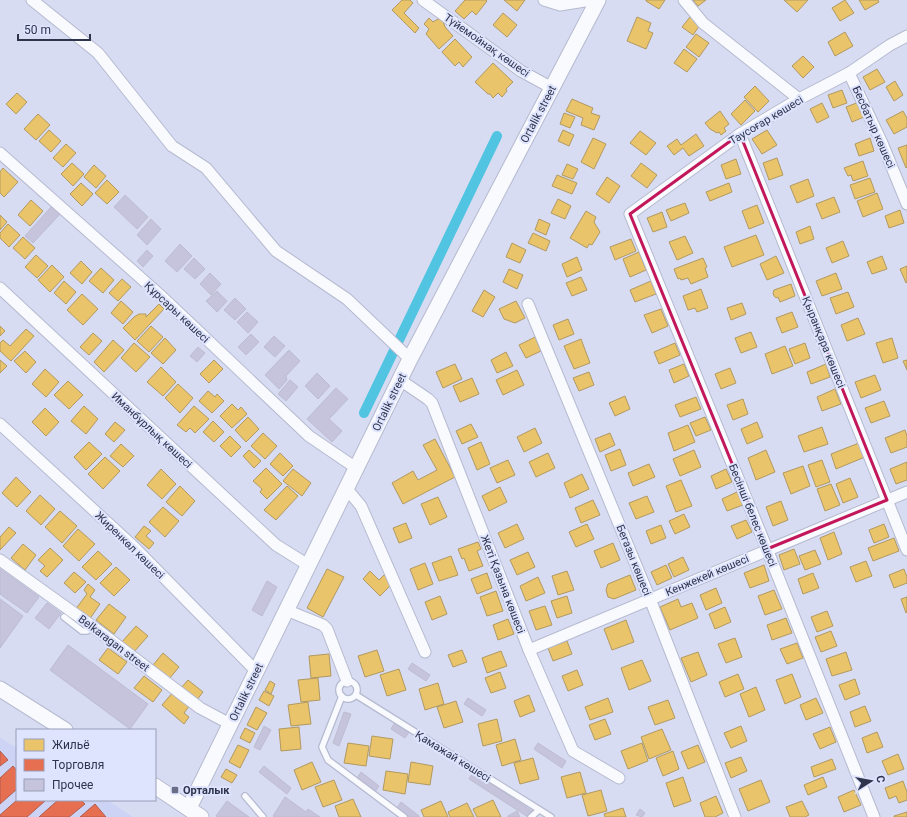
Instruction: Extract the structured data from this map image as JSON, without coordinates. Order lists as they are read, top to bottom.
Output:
{
  "streets": {
    "main road": ["Ortalik street"],
    "street": [
      "Түйемойнақ көшесі",
      "Тауcоғар көшесі",
      "Бесбатыр көшесі",
      "Құрсары көшесі",
      "Қыранқара көшесі",
      "Иманбұрлық көшесі",
      "Бесінші белес көшесі",
      "Жиренкөл көшесі",
      "Бегазы көшесі",
      "Кенжекей көшесі",
      "Жеті Қазына көшесі",
      "Belkaragan street"
    ],
    "lane": ["Қамажай көшесі"]
  },
  "crossings": [
    ["Түйемойнақ көшесі", "Ortalik street"],
    ["Ortalik street", "Құрсары көшесі"],
    ["Ortalik street", "Иманбұрлық көшесі"],
    ["Ortalik street", "Жиренкөл көшесі"],
    ["Ortalik street", "Жеті Қазына көшесі"],
    ["Ortalik street", "Belkaragan street"],
    ["Тауcоғар көшесі", "Бесбатыр көшесі"],
    ["Тауcоғар көшесі", "Қыранқара көшесі"],
    ["Тауcоғар көшесі", "Бесінші белес көшесі"],
    ["Қыранқара көшесі", "Кенжекей көшесі"],
    ["Бесінші белес көшесі", "Кенжекей көшесі"],
    ["Бегазы көшесі", "Кенжекей көшесі"],
    ["Кенжекей көшесі", "Жеті Қазына көшесі"]
  ],
  "places": {
    "transit": ["Орталык"]
  },
  "legend": ["Жильё", "Торговля", "Прочее"],
  "scale_bar": "50 m",
  "north": "right"
}
